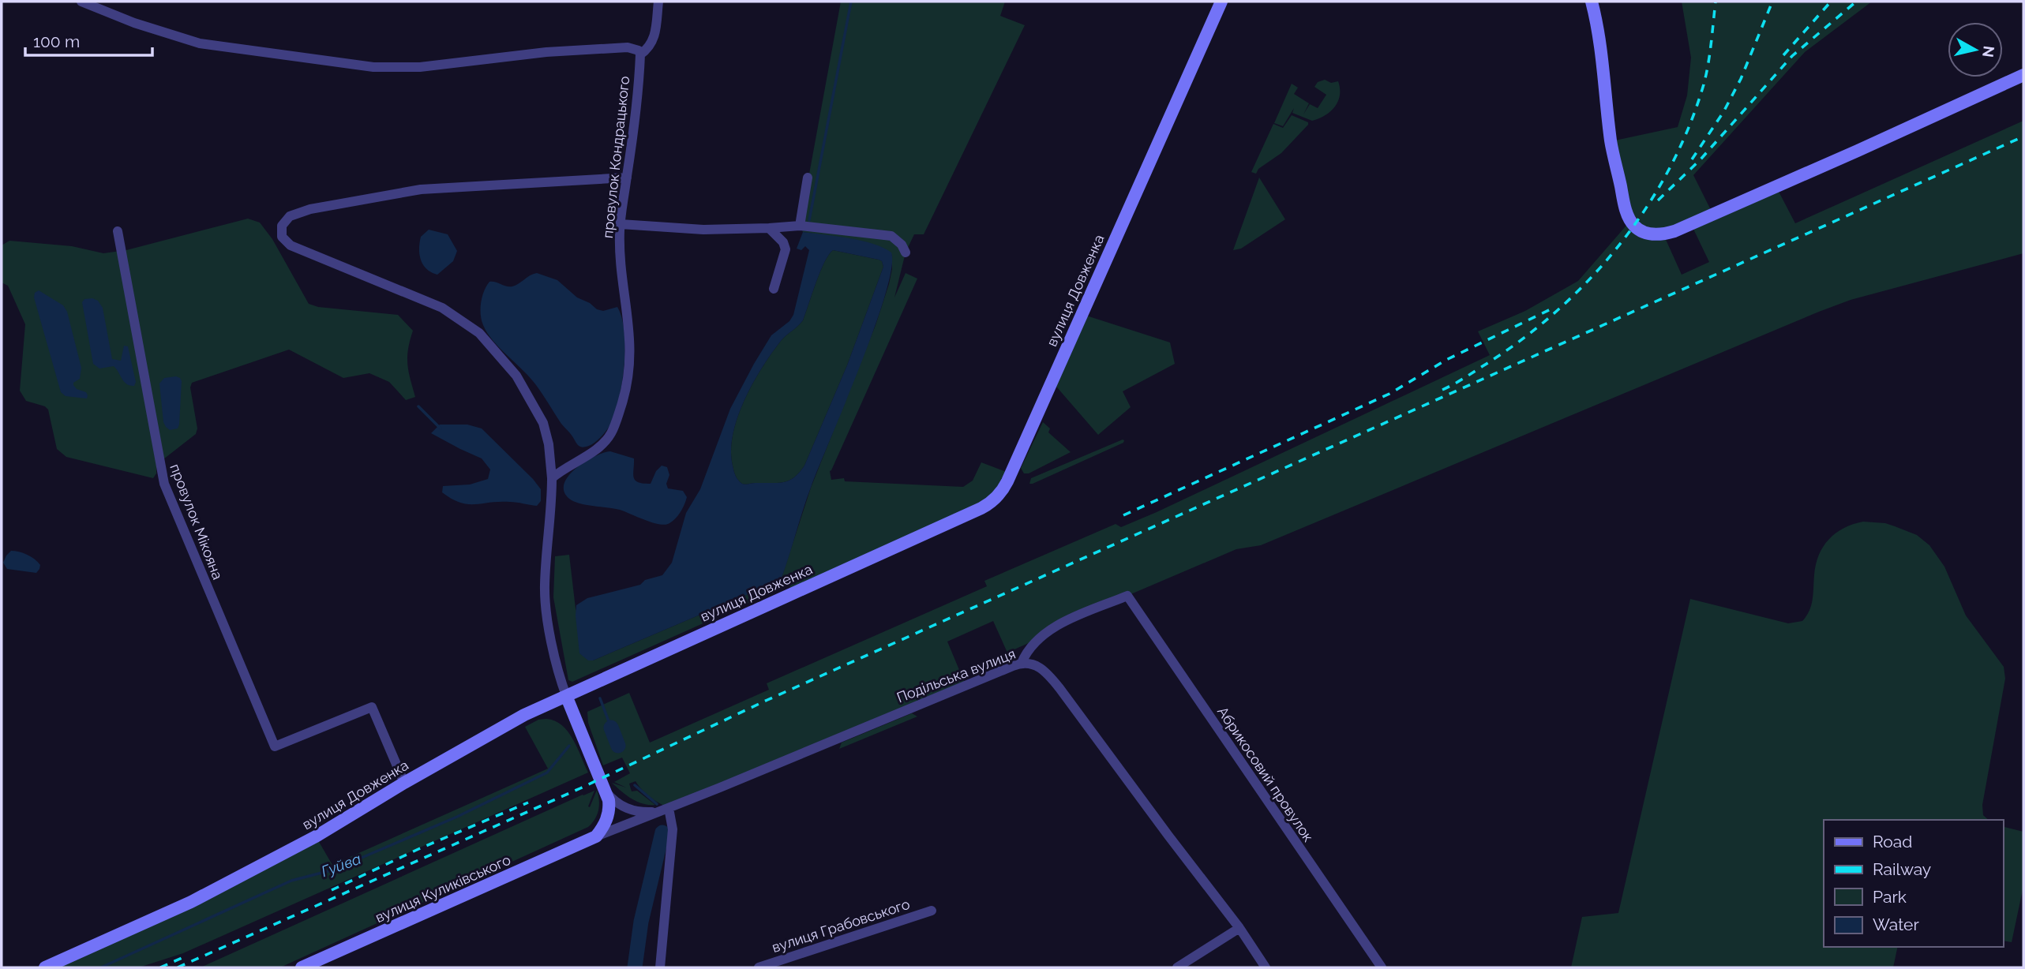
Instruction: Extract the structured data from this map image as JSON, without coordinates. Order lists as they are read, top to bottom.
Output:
{
  "streets": {
    "street": [
      "провулок Кондрацького",
      "вулиця Довженка",
      "провулок Мікояна",
      "Подільська вулиця",
      "Абрикосовий провулок",
      "вулиця Куликівського",
      "вулиця Грабовського"
    ]
  },
  "crossings": [
    ["вулиця Довженка", "провулок Мікояна"],
    ["Подільська вулиця", "Абрикосовий провулок"],
    ["Подільська вулиця", "вулиця Куликівського"]
  ],
  "water": ["Гуйва"],
  "legend": [
    "Road",
    "Railway",
    "Park",
    "Water"
  ],
  "scale_bar": "100 m",
  "north": "right"
}
